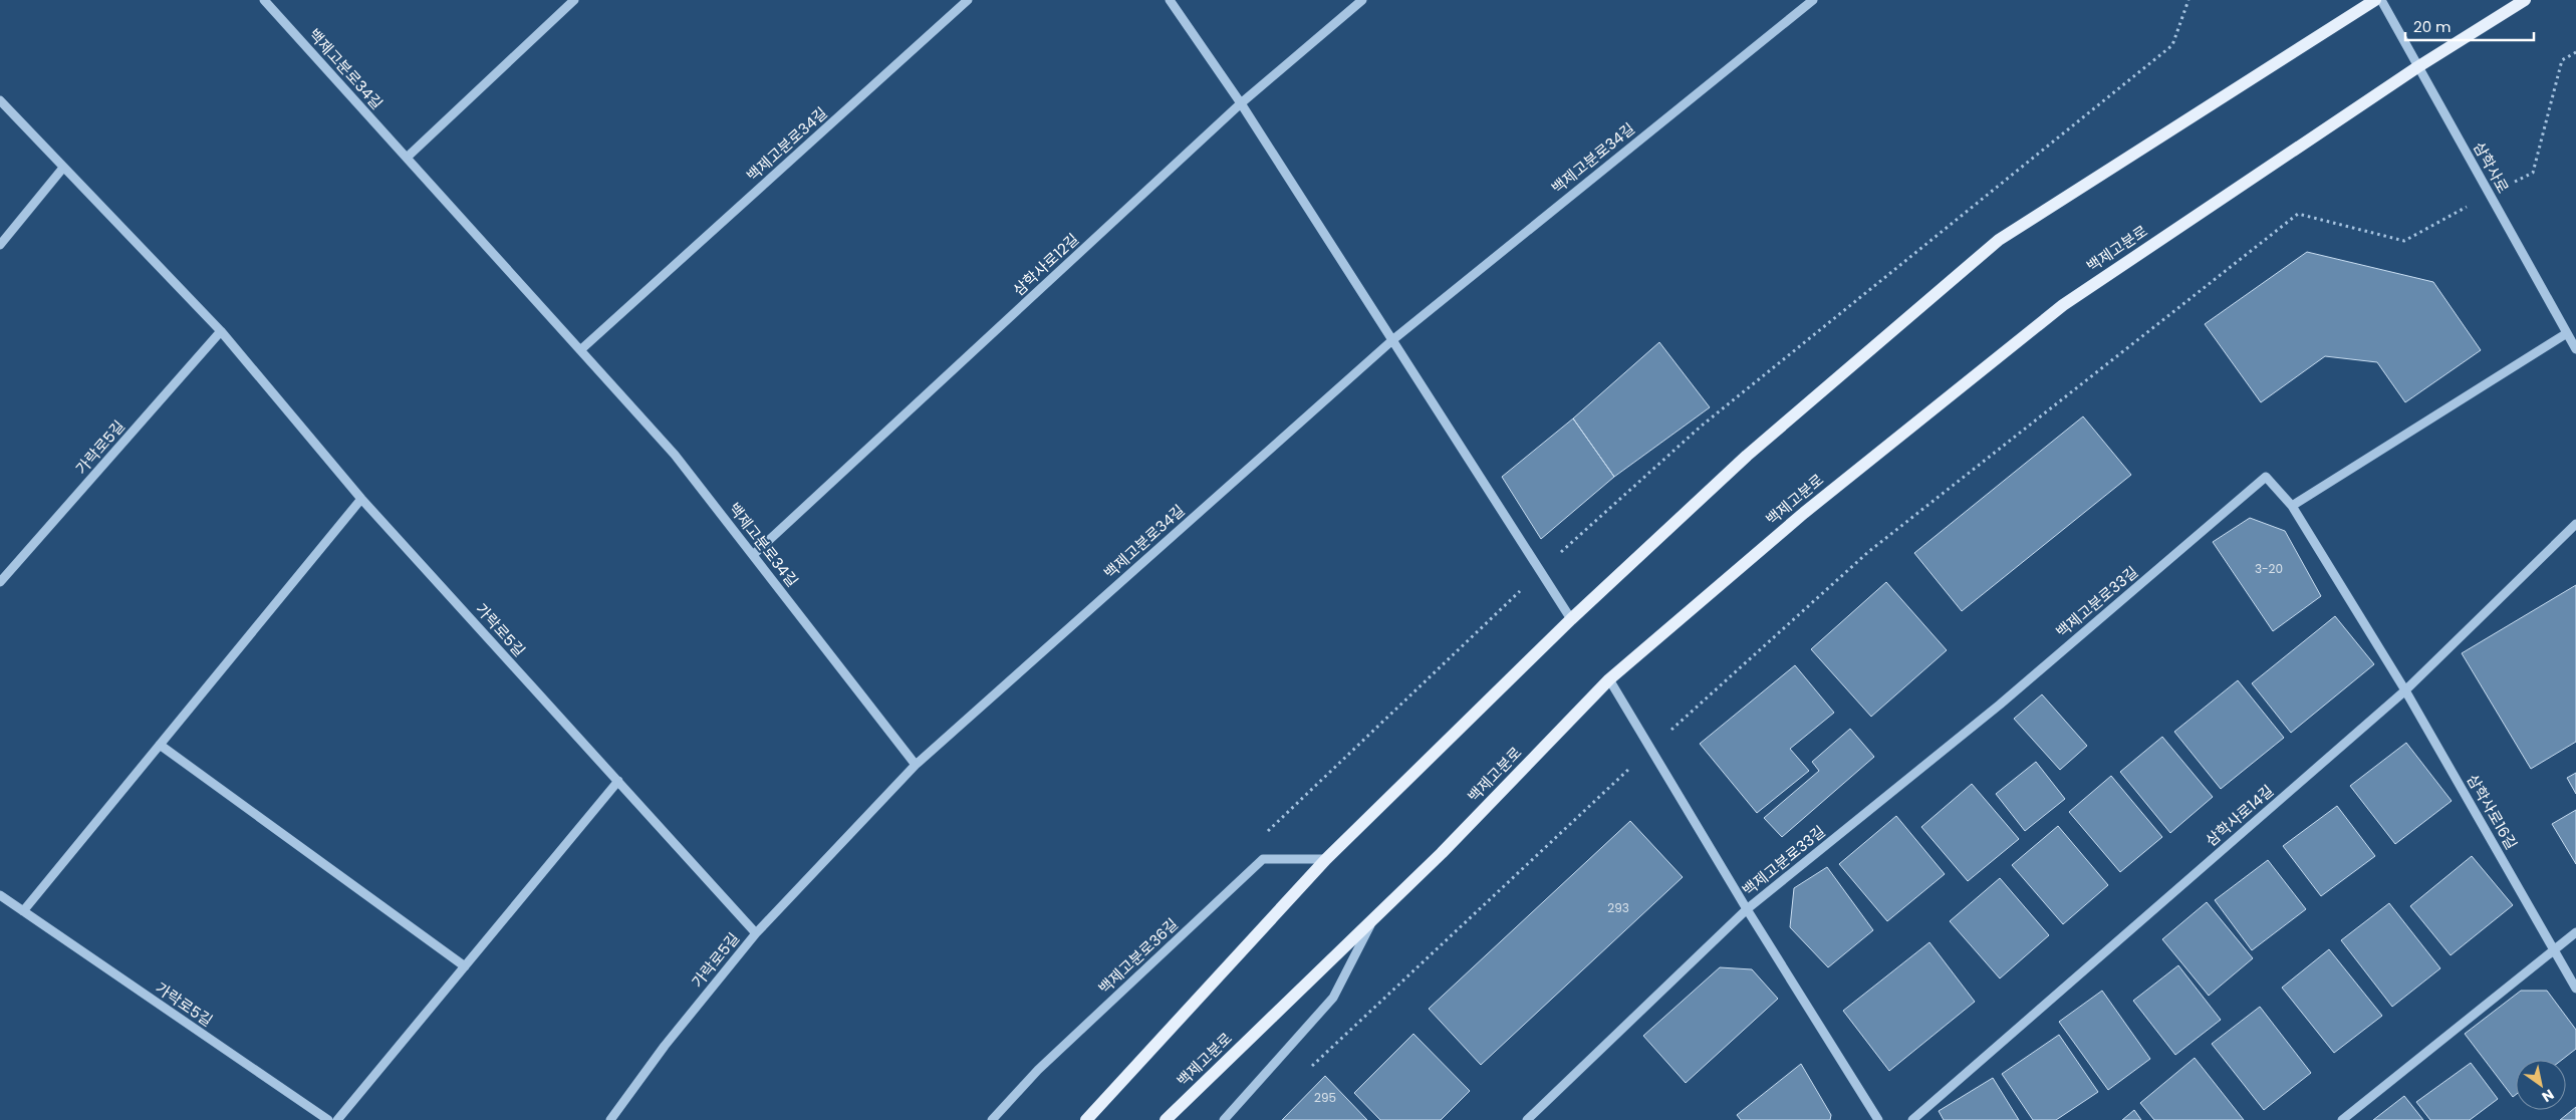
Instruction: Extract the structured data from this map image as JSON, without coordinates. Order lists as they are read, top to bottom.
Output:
{
  "streets": {
    "main road": ["백제고분로"],
    "street": [
      "백제고분로34길",
      "삼학사로",
      "삼학사로12길",
      "가락로5길",
      "백제고분로33길",
      "삼학사로16길",
      "삼학사로14길",
      "백제고분로36길"
    ]
  },
  "crossings": [
    ["백제고분로34길", "삼학사로12길"],
    ["백제고분로34길", "가락로5길"],
    ["삼학사로", "백제고분로"],
    ["백제고분로", "백제고분로33길"],
    ["백제고분로33길", "삼학사로16길"],
    ["백제고분로33길", "삼학사로14길"],
    ["삼학사로16길", "삼학사로14길"]
  ],
  "house_numbers": ["3-20", "293", "295"],
  "scale_bar": "20 m",
  "north": "bottom right"
}
